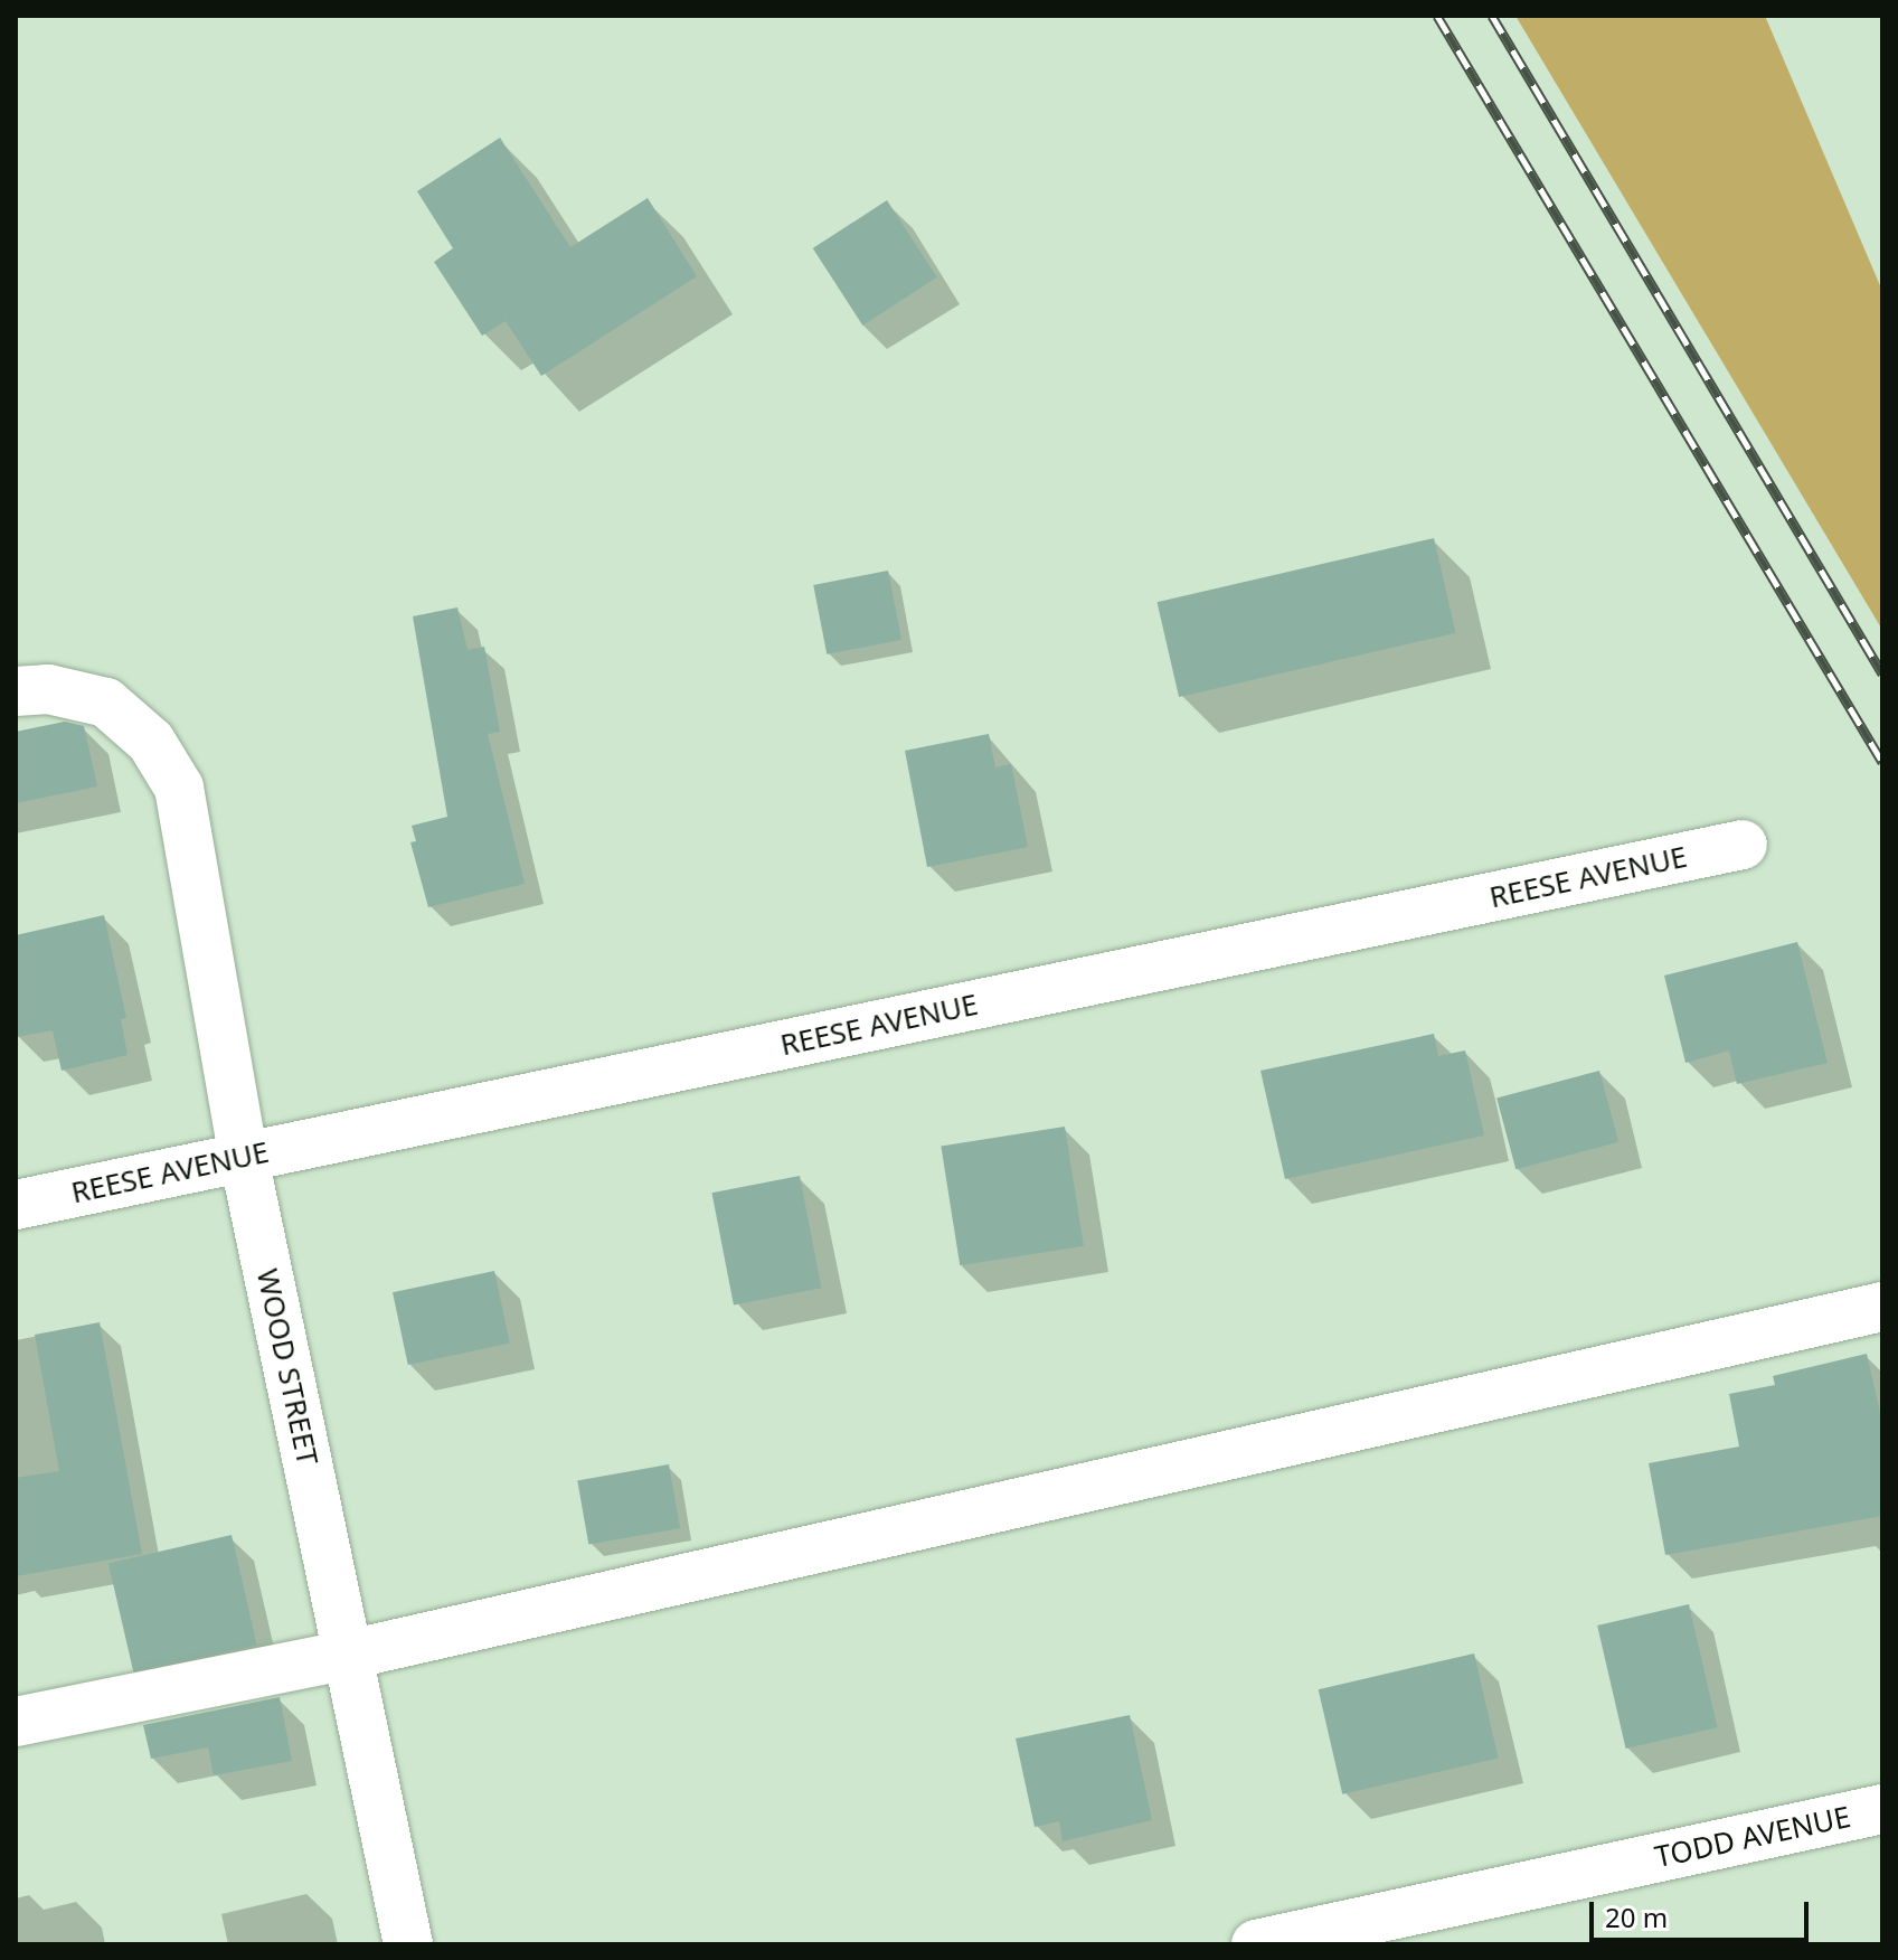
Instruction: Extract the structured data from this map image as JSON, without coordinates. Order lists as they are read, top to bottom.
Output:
{
  "streets": {
    "street": ["REESE AVENUE", "WOOD STREET", "TODD AVENUE"]
  },
  "crossings": [
    ["REESE AVENUE", "WOOD STREET"]
  ],
  "scale_bar": "20 m"
}
